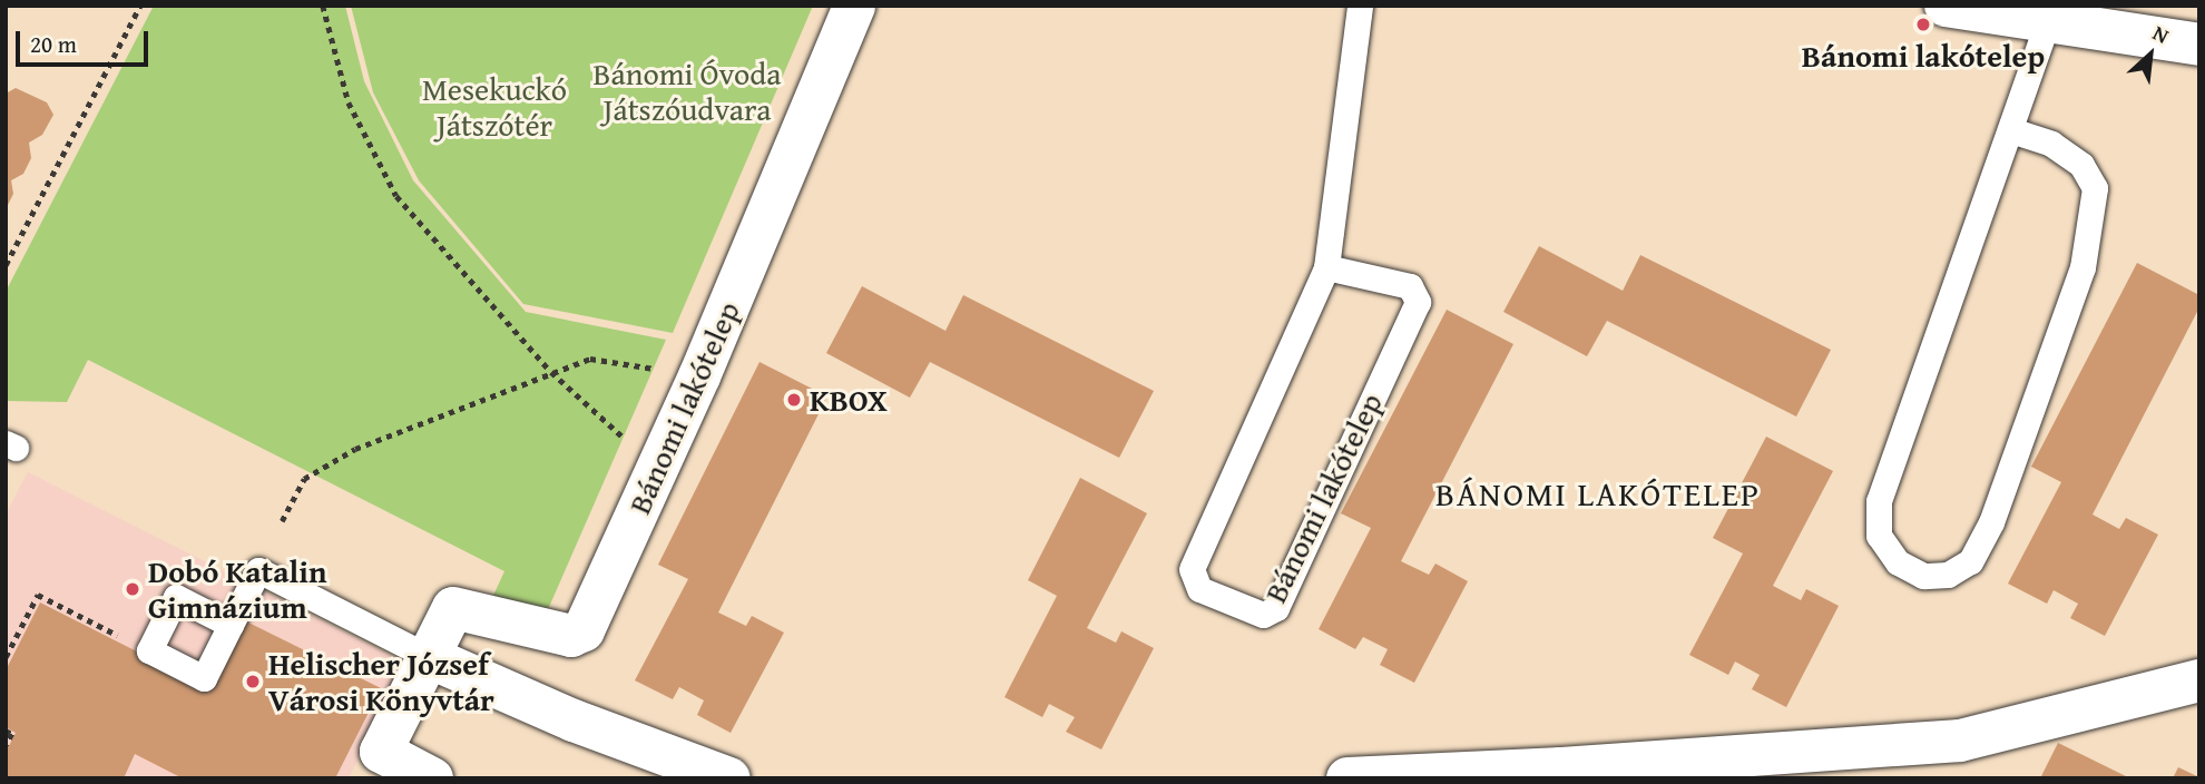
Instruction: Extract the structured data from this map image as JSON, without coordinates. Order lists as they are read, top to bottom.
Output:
{
  "streets": {
    "street": ["Bánomi lakótelep"]
  },
  "districts": ["BÁNOMI LAKÓTELEP"],
  "parks": ["Bánomi Óvoda Játszóudvara", "Mesekuckó Játszótér"],
  "places": [
    "Bánomi lakótelep",
    "KBOX",
    "Dobó Katalin Gimnázium",
    "Helischer József Városi Könyvtár"
  ],
  "scale_bar": "20 m",
  "north": "top right"
}
